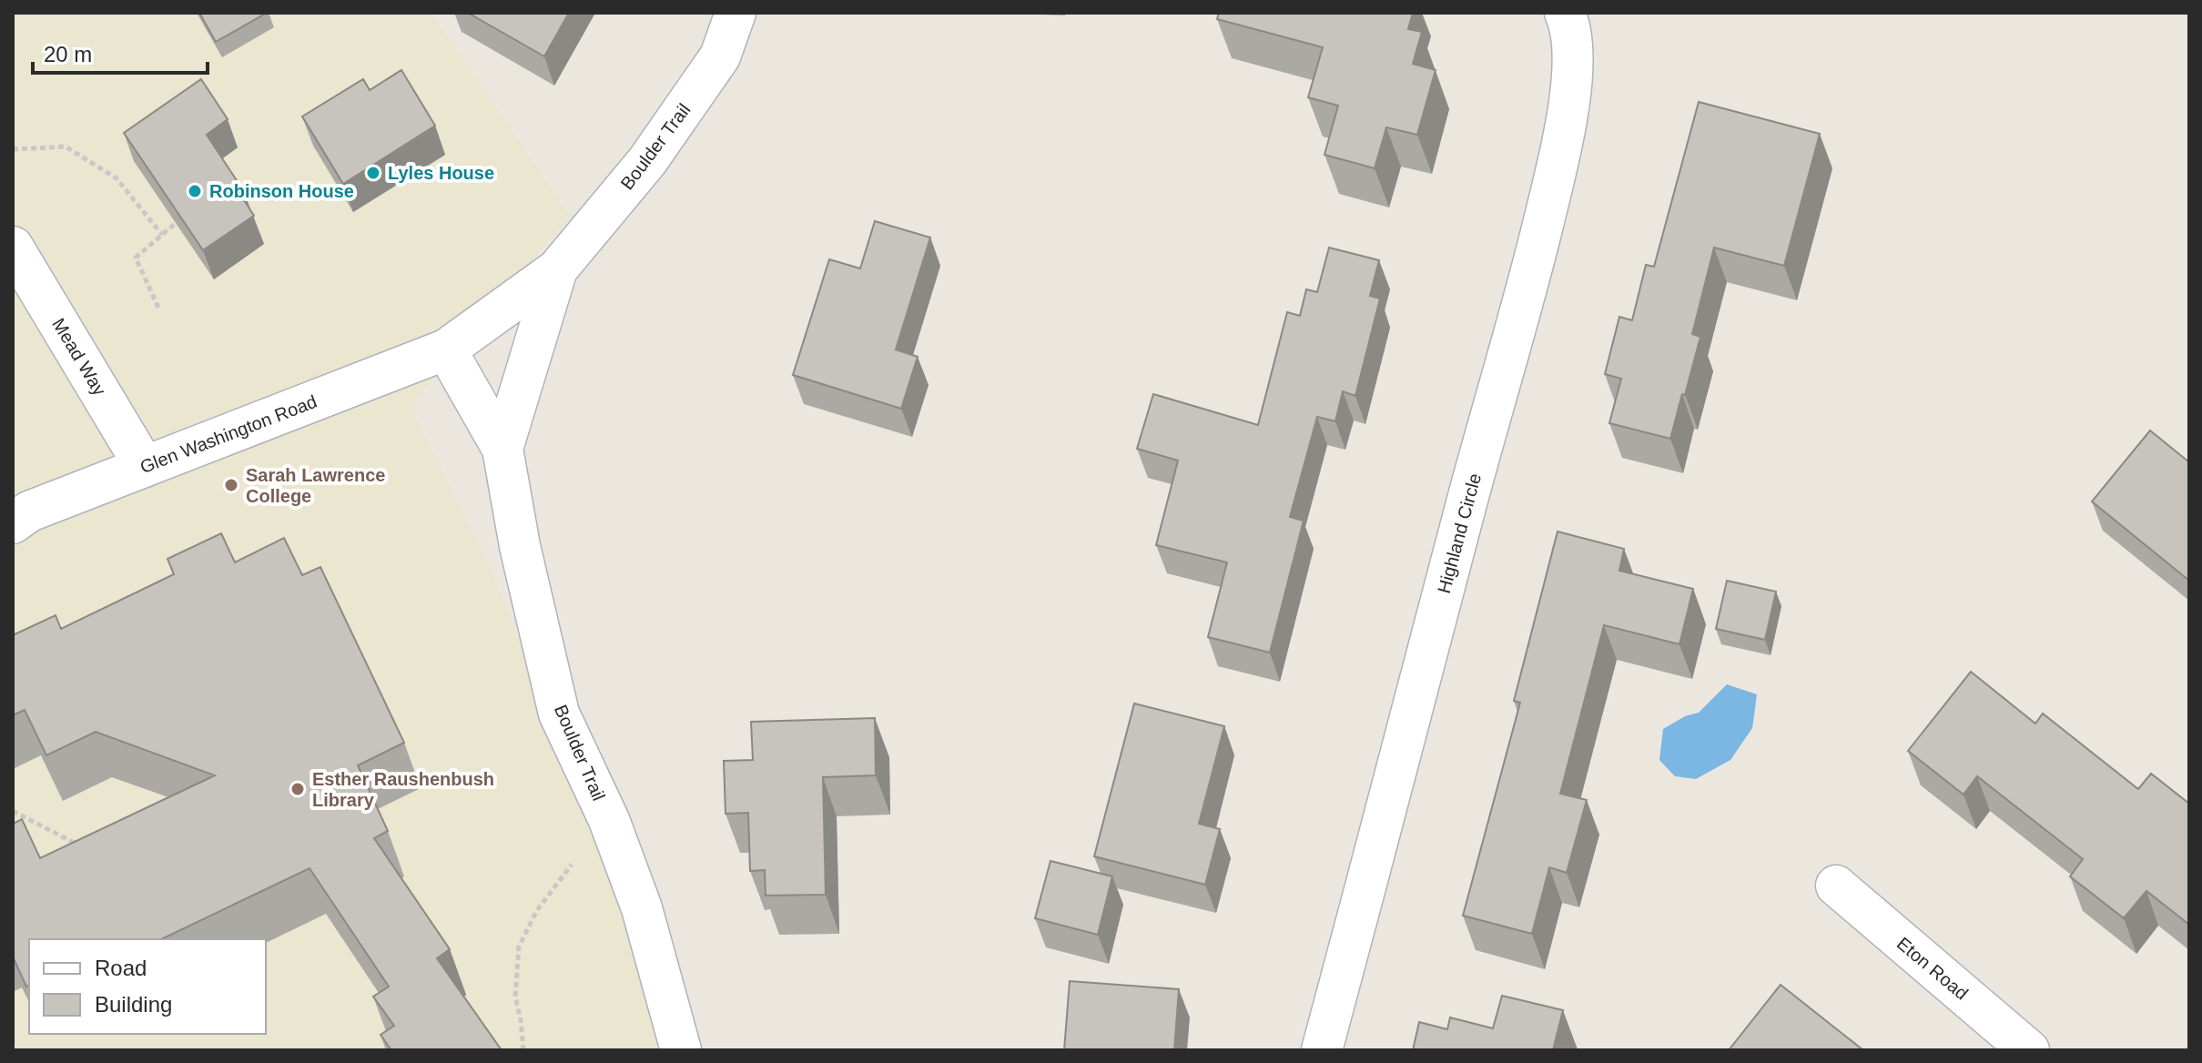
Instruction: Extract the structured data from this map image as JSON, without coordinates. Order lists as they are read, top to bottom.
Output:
{
  "streets": {
    "street": [
      "Boulder Trail",
      "Mead Way",
      "Glen Washington Road",
      "Highland Circle",
      "Eton Road"
    ]
  },
  "crossings": [
    ["Boulder Trail", "Glen Washington Road"],
    ["Mead Way", "Glen Washington Road"]
  ],
  "places": [
    "Lyles House",
    "Robinson House",
    "Sarah Lawrence College",
    "Esther Raushenbush Library"
  ],
  "legend": ["Road", "Building"],
  "scale_bar": "20 m"
}
